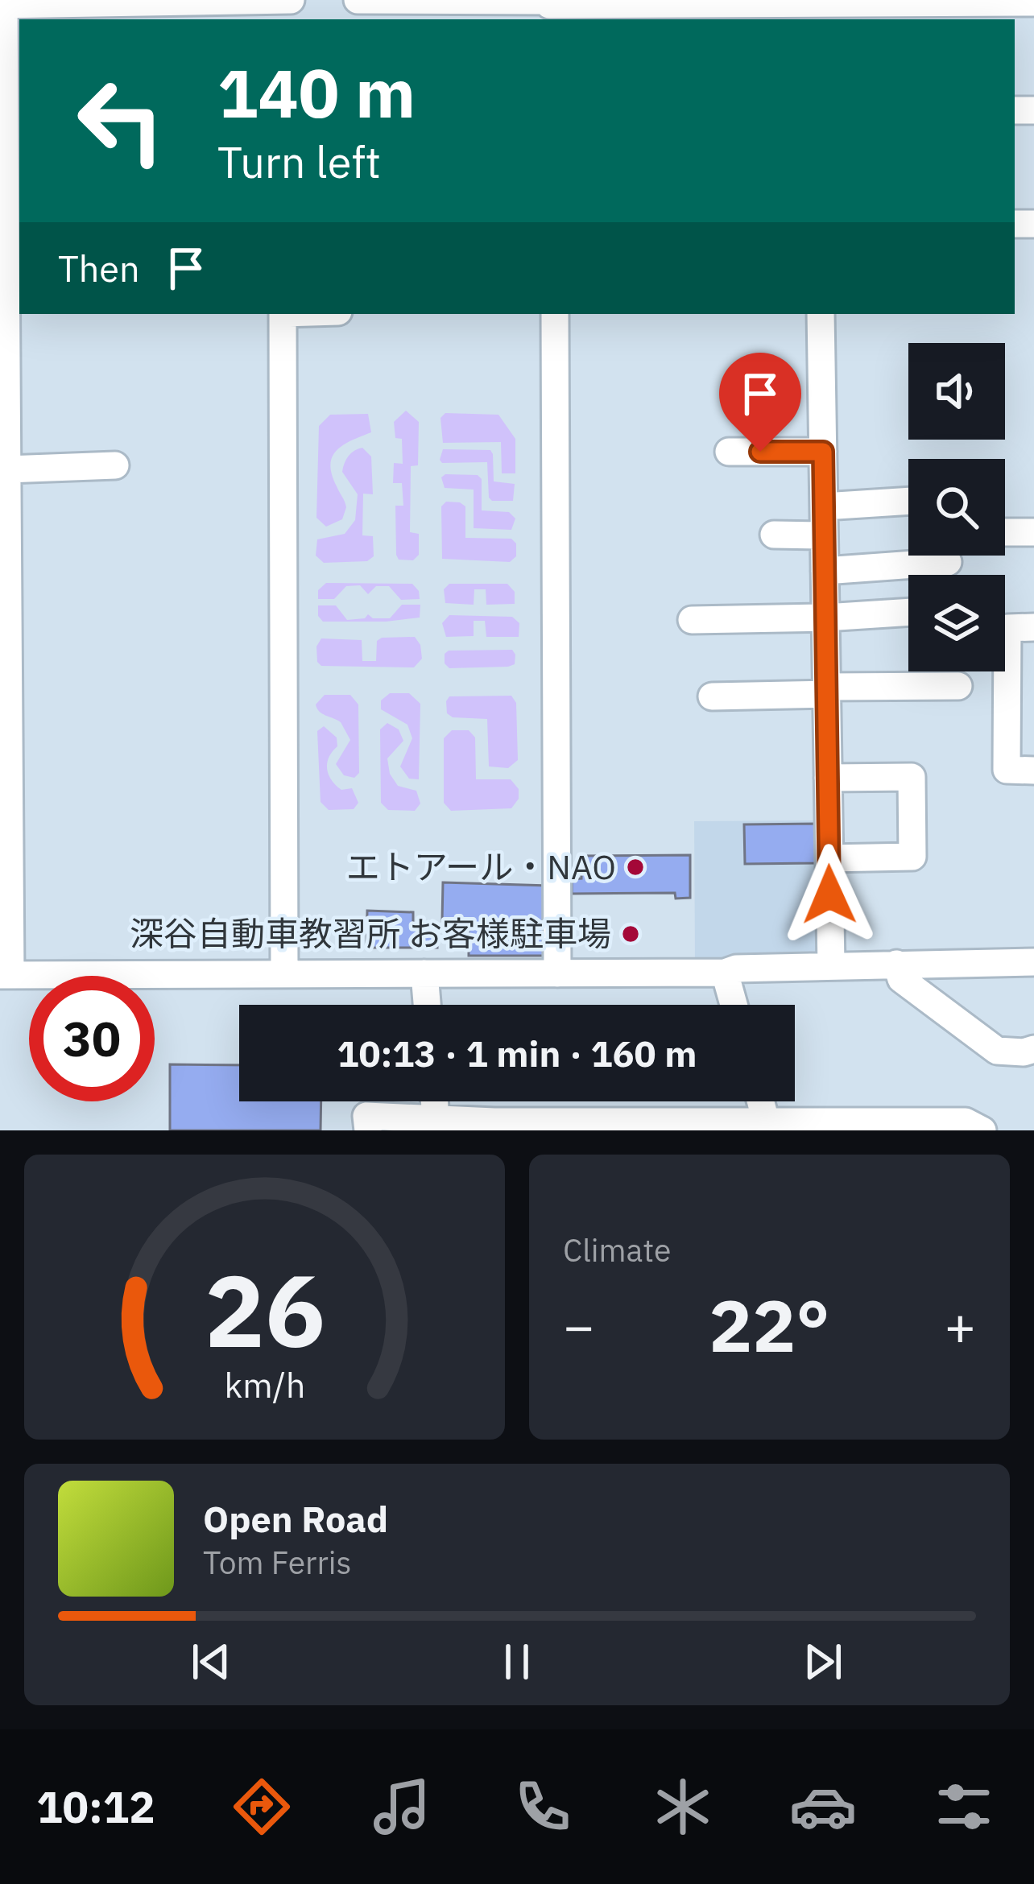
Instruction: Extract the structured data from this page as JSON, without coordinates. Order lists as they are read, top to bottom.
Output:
{
  "places": ["エトアール・NAO", "深谷自動車教習所 お客様駐車場"],
  "page": {
    "turn": ["140 m", "Turn left"],
    "then": "Then",
    "limit": "30",
    "trip": "10:13 · 1 min · 160 m",
    "tile": "Climate",
    "heat": ["−", "22°", "+"],
    "song": ["Open Road", "Tom Ferris"],
    "tabs": "10:12",
    "gauge": ["26", "km/h"]
  }
}
